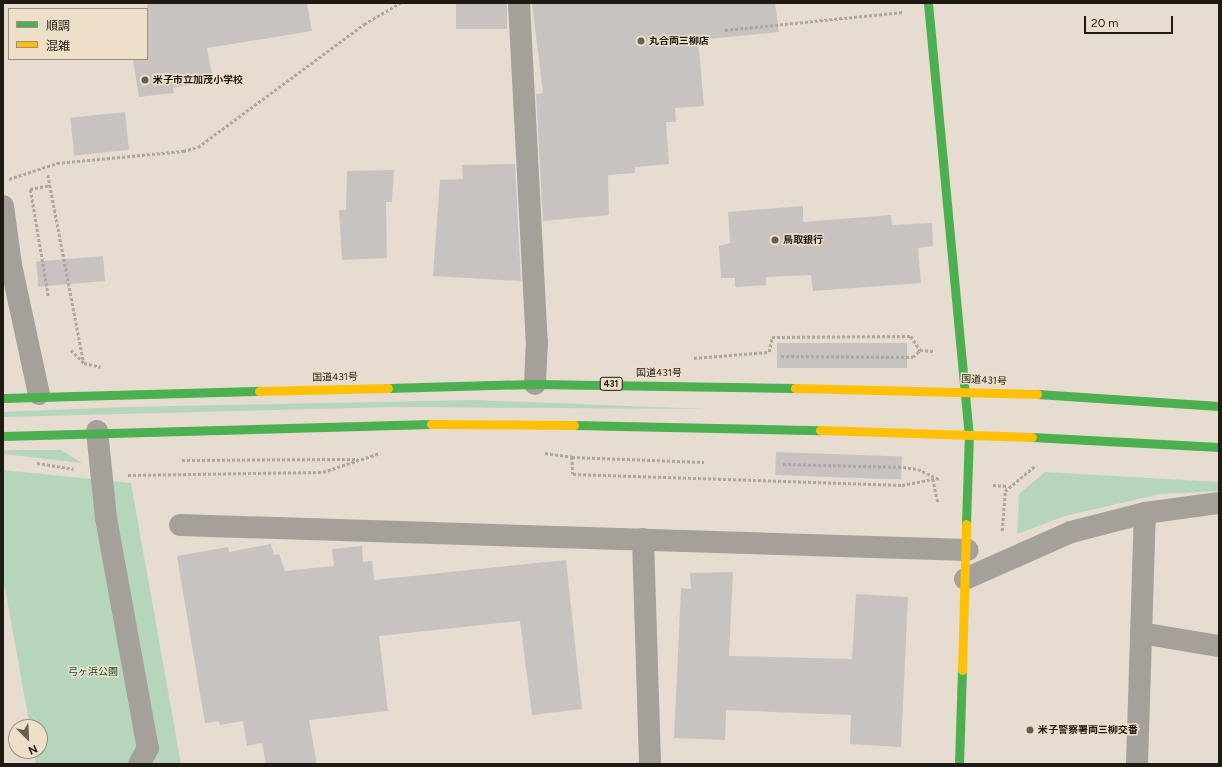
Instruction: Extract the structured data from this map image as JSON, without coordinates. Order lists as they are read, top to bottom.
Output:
{
  "streets": {
    "main road": ["国道431号", "431"]
  },
  "parks": ["弓ヶ浜公園"],
  "places": [
    "丸合両三柳店",
    "米子市立加茂小学校",
    "鳥取銀行",
    "米子警察署両三柳交番"
  ],
  "legend": ["順調", "混雑"],
  "scale_bar": "20 m",
  "north": "bottom right"
}
